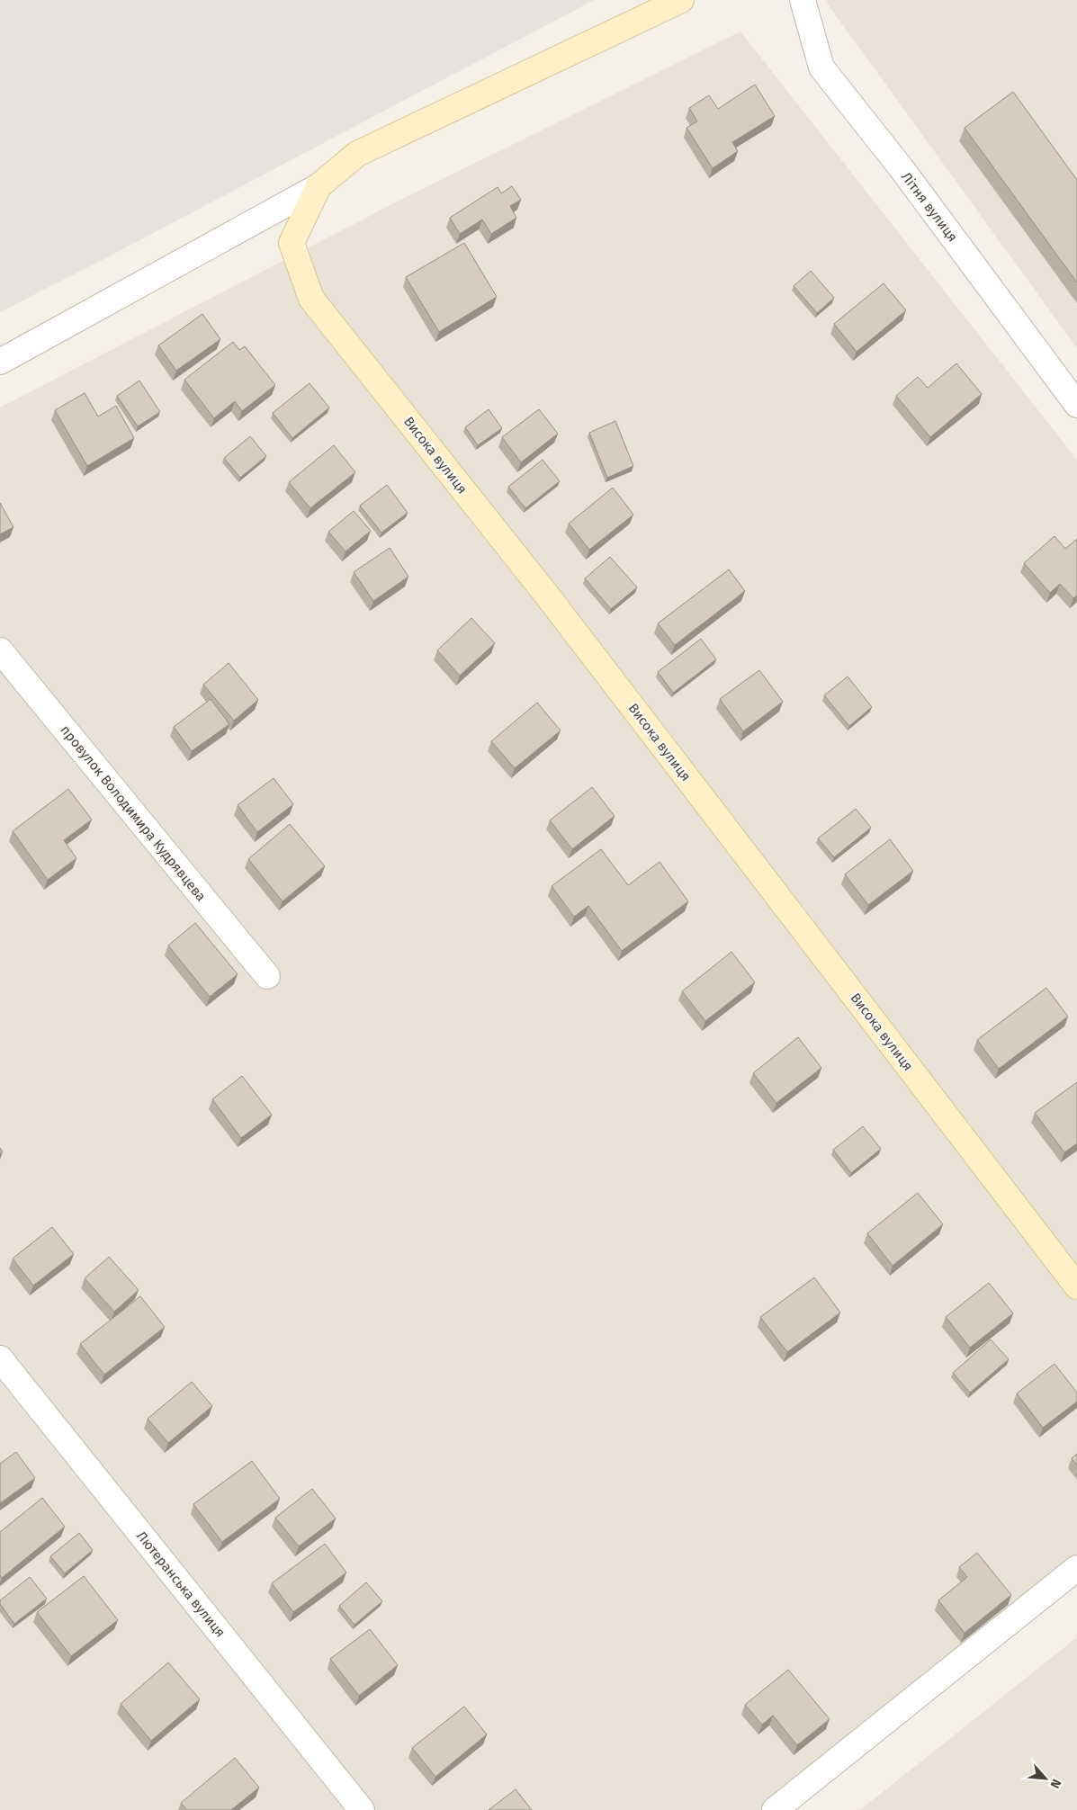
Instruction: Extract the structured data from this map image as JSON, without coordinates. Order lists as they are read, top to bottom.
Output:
{
  "streets": {
    "street": [
      "Літня вулиця",
      "Висока вулиця",
      "провулок Володимира Кудрявцева",
      "Лютеранська вулиця"
    ]
  },
  "north": "bottom right"
}
